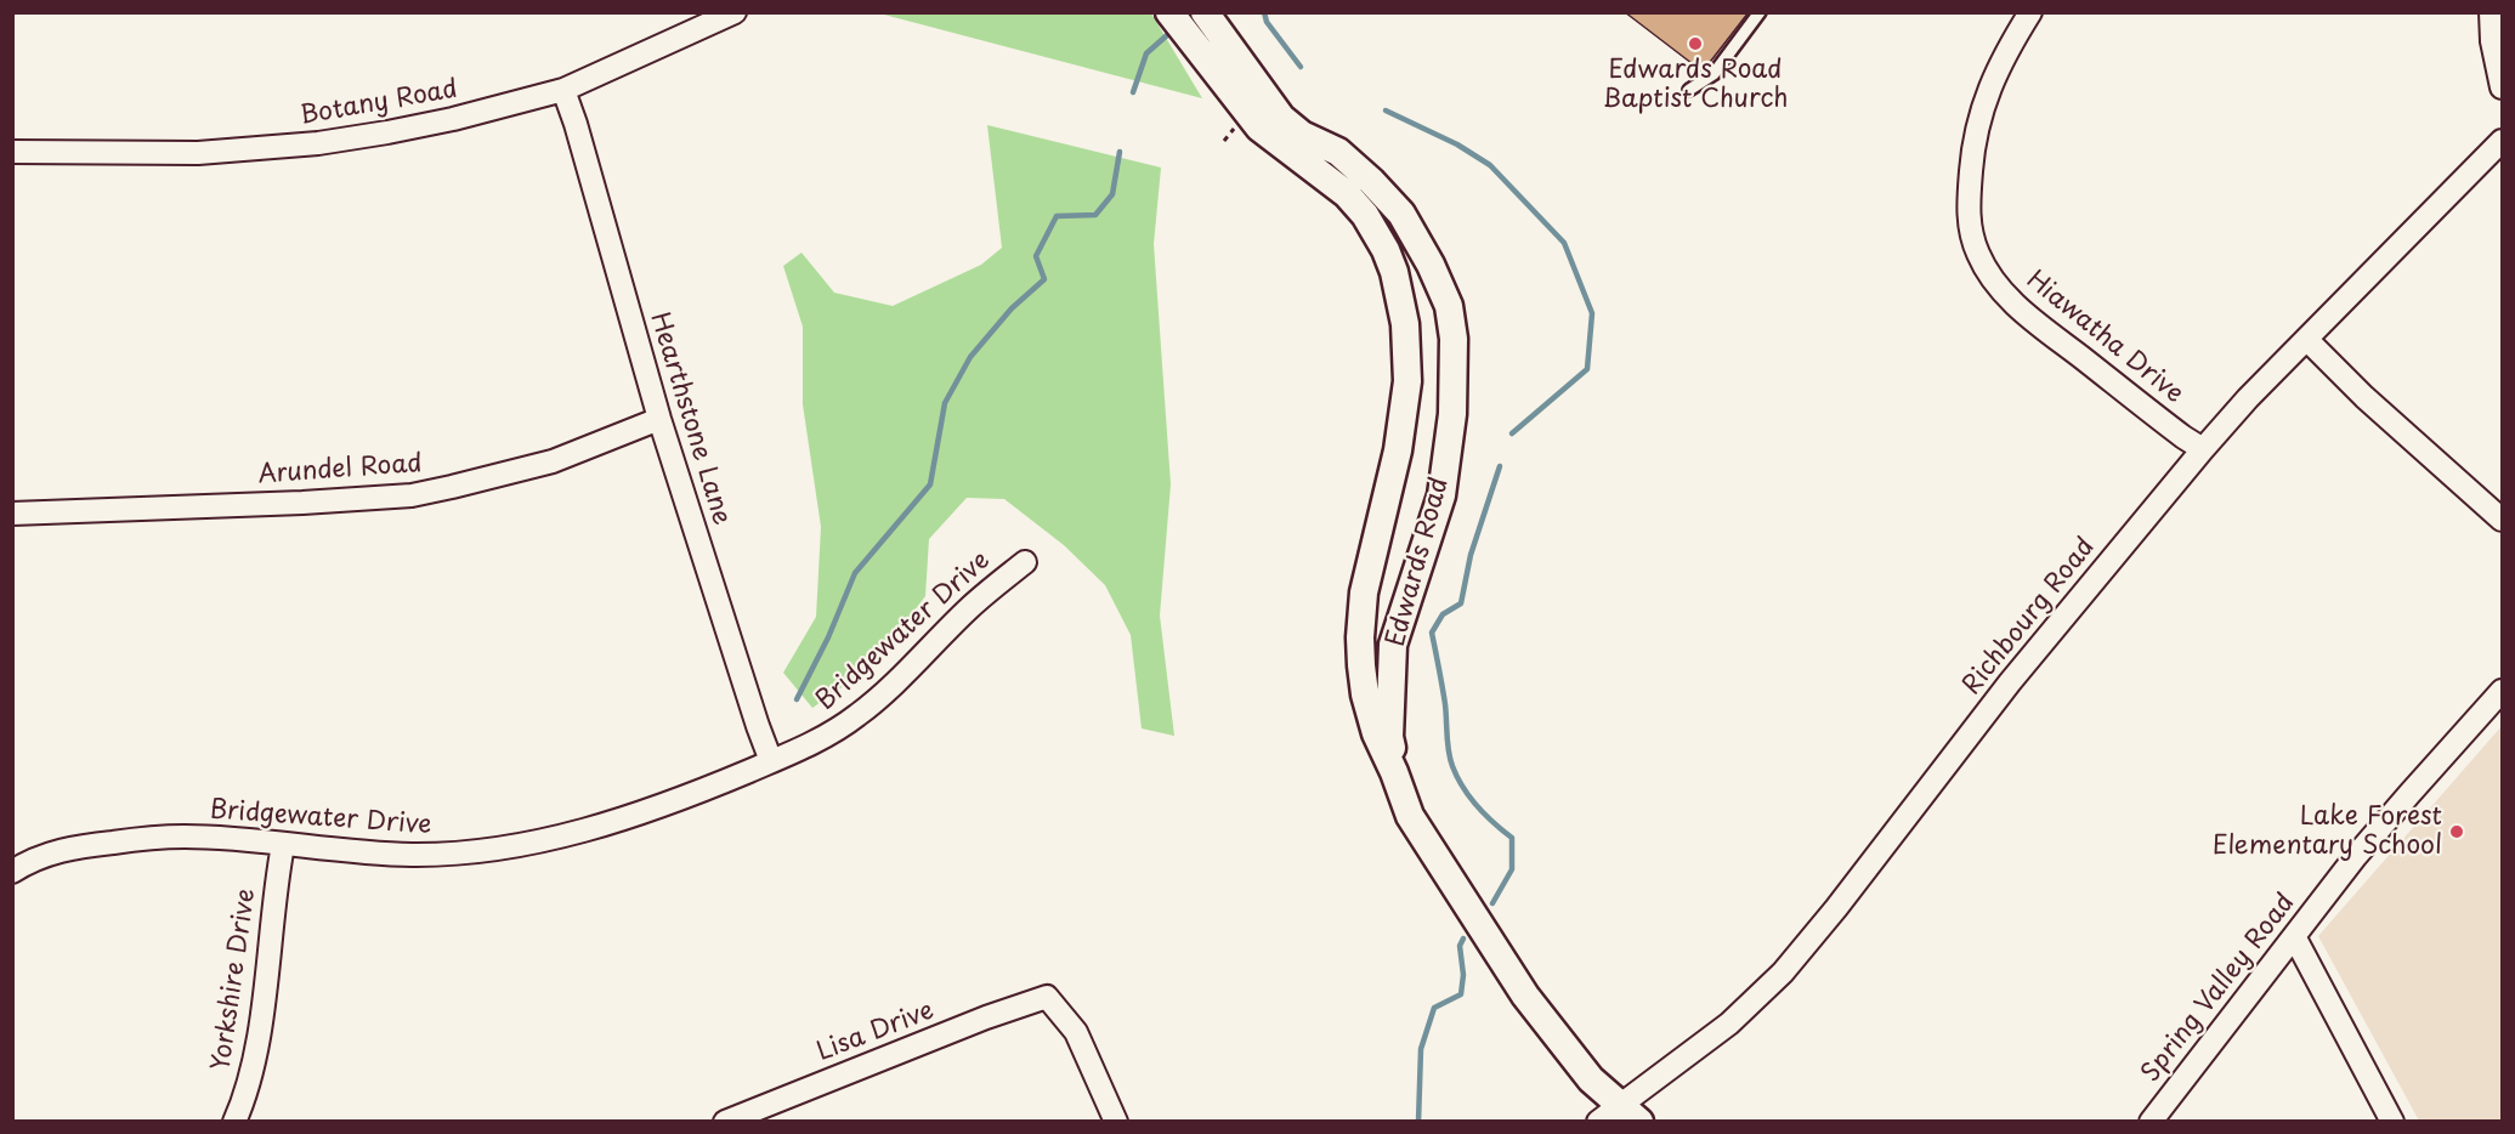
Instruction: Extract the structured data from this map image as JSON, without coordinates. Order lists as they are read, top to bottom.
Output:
{
  "streets": {
    "street": [
      "Botany Road",
      "Hiawatha Drive",
      "Hearthstone Lane",
      "Arundel Road",
      "Edwards Road",
      "Richbourg Road",
      "Bridgewater Drive",
      "Yorkshire Drive",
      "Spring Valley Road",
      "Lisa Drive"
    ]
  },
  "crossings": [
    ["Botany Road", "Hearthstone Lane"],
    ["Hiawatha Drive", "Richbourg Road"],
    ["Hearthstone Lane", "Arundel Road"],
    ["Hearthstone Lane", "Bridgewater Drive"],
    ["Edwards Road", "Richbourg Road"],
    ["Bridgewater Drive", "Yorkshire Drive"]
  ],
  "places": ["Edwards Road Baptist Church", "Lake Forest Elementary School"]
}
